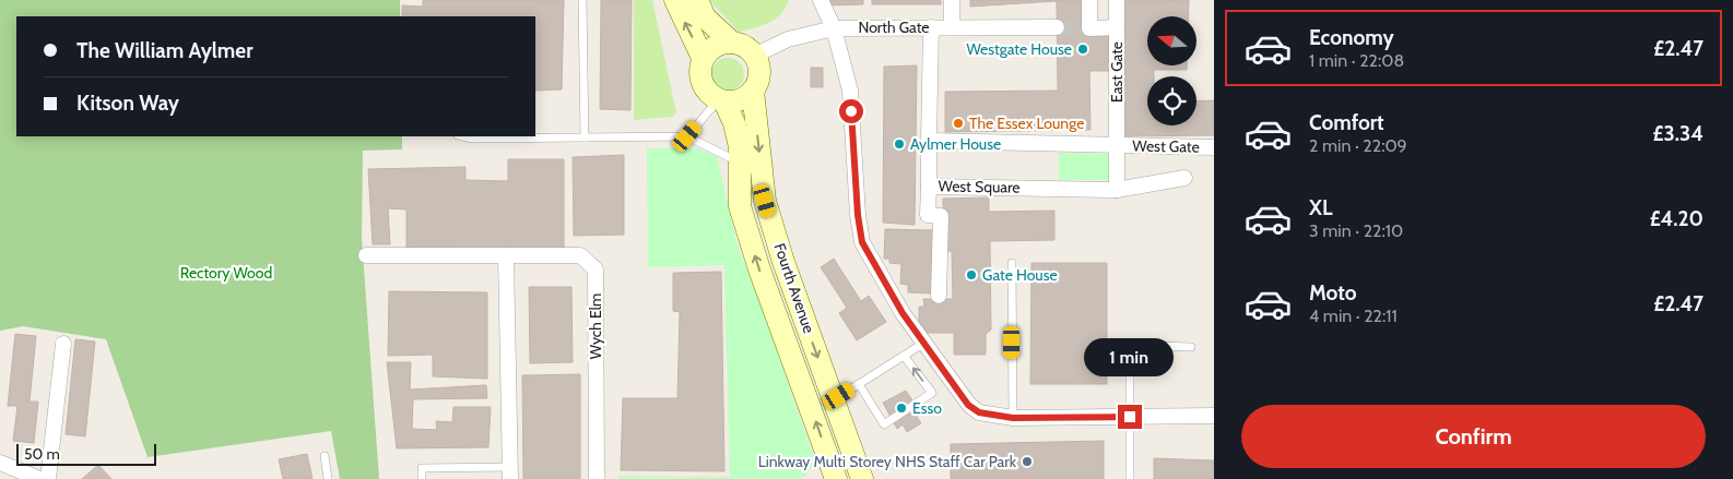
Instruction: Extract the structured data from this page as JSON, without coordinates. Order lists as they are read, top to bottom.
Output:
{
  "streets": {
    "street": [
      "North Gate",
      "East Gate",
      "West Gate",
      "West Square",
      "Fourth Avenue",
      "Wych Elm"
    ]
  },
  "crossings": [
    ["North Gate", "Fourth Avenue"],
    ["East Gate", "West Gate"],
    ["East Gate", "West Square"]
  ],
  "parks": ["Rectory Wood"],
  "places": [
    "Westgate House",
    "The Essex Lounge",
    "Aylmer House",
    "Gate House",
    "Esso",
    "Linkway Multi Storey NHS Staff Car Park"
  ],
  "scale_bar": "50 m",
  "north": "left",
  "page": {
    "list": [
      {
        "name": "Economy",
        "note": "1 min · 22:08",
        "value": "£2.47"
      },
      {
        "name": "Comfort",
        "note": "2 min · 22:09",
        "value": "£3.34"
      },
      {
        "name": "XL",
        "note": "3 min · 22:10",
        "value": "£4.20"
      },
      {
        "name": "Moto",
        "note": "4 min · 22:11",
        "value": "£2.47"
      }
    ],
    "banner": ["The William Aylmer", "Kitson Way"],
    "bubble": "1 min",
    "buttons": "Confirm",
    "scale": "50 m"
  }
}
